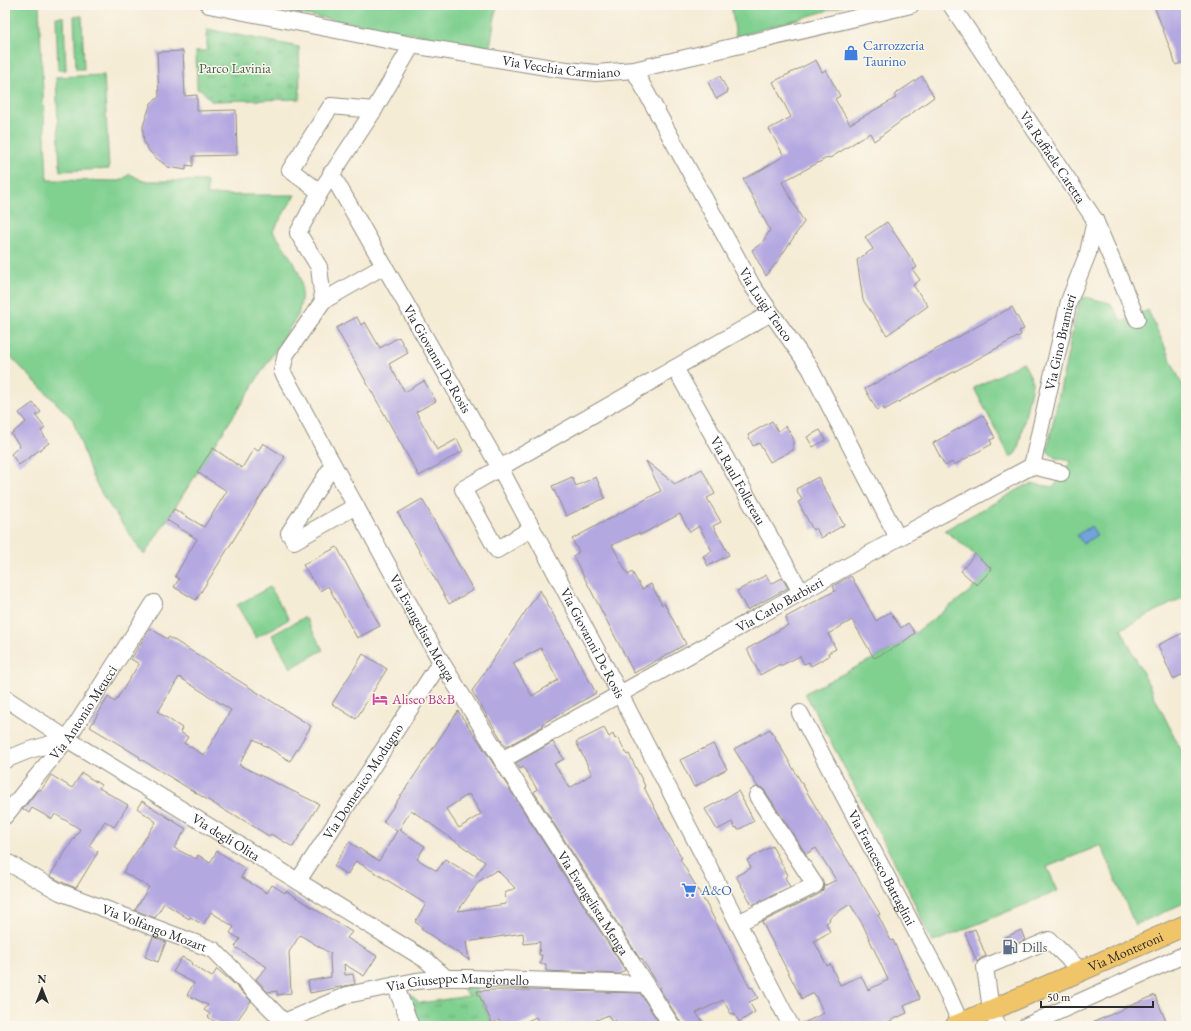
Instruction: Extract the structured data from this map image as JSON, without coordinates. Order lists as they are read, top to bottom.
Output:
{
  "streets": {
    "main road": ["Via Monteroni"],
    "street": [
      "Via Vecchia Carmiano",
      "Via Raffaele Caretta",
      "Via Luigi Tenco",
      "Via Gino Bramieri",
      "Via Giovanni De Rosis",
      "Via Raul Follereau",
      "Via Carlo Barbieri",
      "Via Evangelista Menga",
      "Via Antonio Meucci",
      "Via Domenico Modugno",
      "Via degli Olita",
      "Via Francesco Battaglini",
      "Via Volfango Mozart",
      "Via Giuseppe Mangionello"
    ]
  },
  "crossings": [
    ["Via Vecchia Carmiano", "Via Luigi Tenco"],
    ["Via Raffaele Caretta", "Via Gino Bramieri"],
    ["Via Luigi Tenco", "Via Carlo Barbieri"],
    ["Via Gino Bramieri", "Via Carlo Barbieri"],
    ["Via Giovanni De Rosis", "Via Carlo Barbieri"],
    ["Via Raul Follereau", "Via Carlo Barbieri"],
    ["Via Carlo Barbieri", "Via Evangelista Menga"],
    ["Via Evangelista Menga", "Via Domenico Modugno"],
    ["Via Evangelista Menga", "Via Giuseppe Mangionello"],
    ["Via Antonio Meucci", "Via degli Olita"],
    ["Via Domenico Modugno", "Via degli Olita"],
    ["Via degli Olita", "Via Giuseppe Mangionello"],
    ["Via Francesco Battaglini", "Via Monteroni"],
    ["Via Volfango Mozart", "Via Giuseppe Mangionello"]
  ],
  "parks": ["Parco Lavinia"],
  "places": {
    "shop": ["Carrozzeria Taurino"],
    "hotel": ["Aliseo B&B"],
    "supermarket": ["A&O"],
    "fuel station": ["Dills"]
  },
  "scale_bar": "50 m",
  "north": "top"
}
